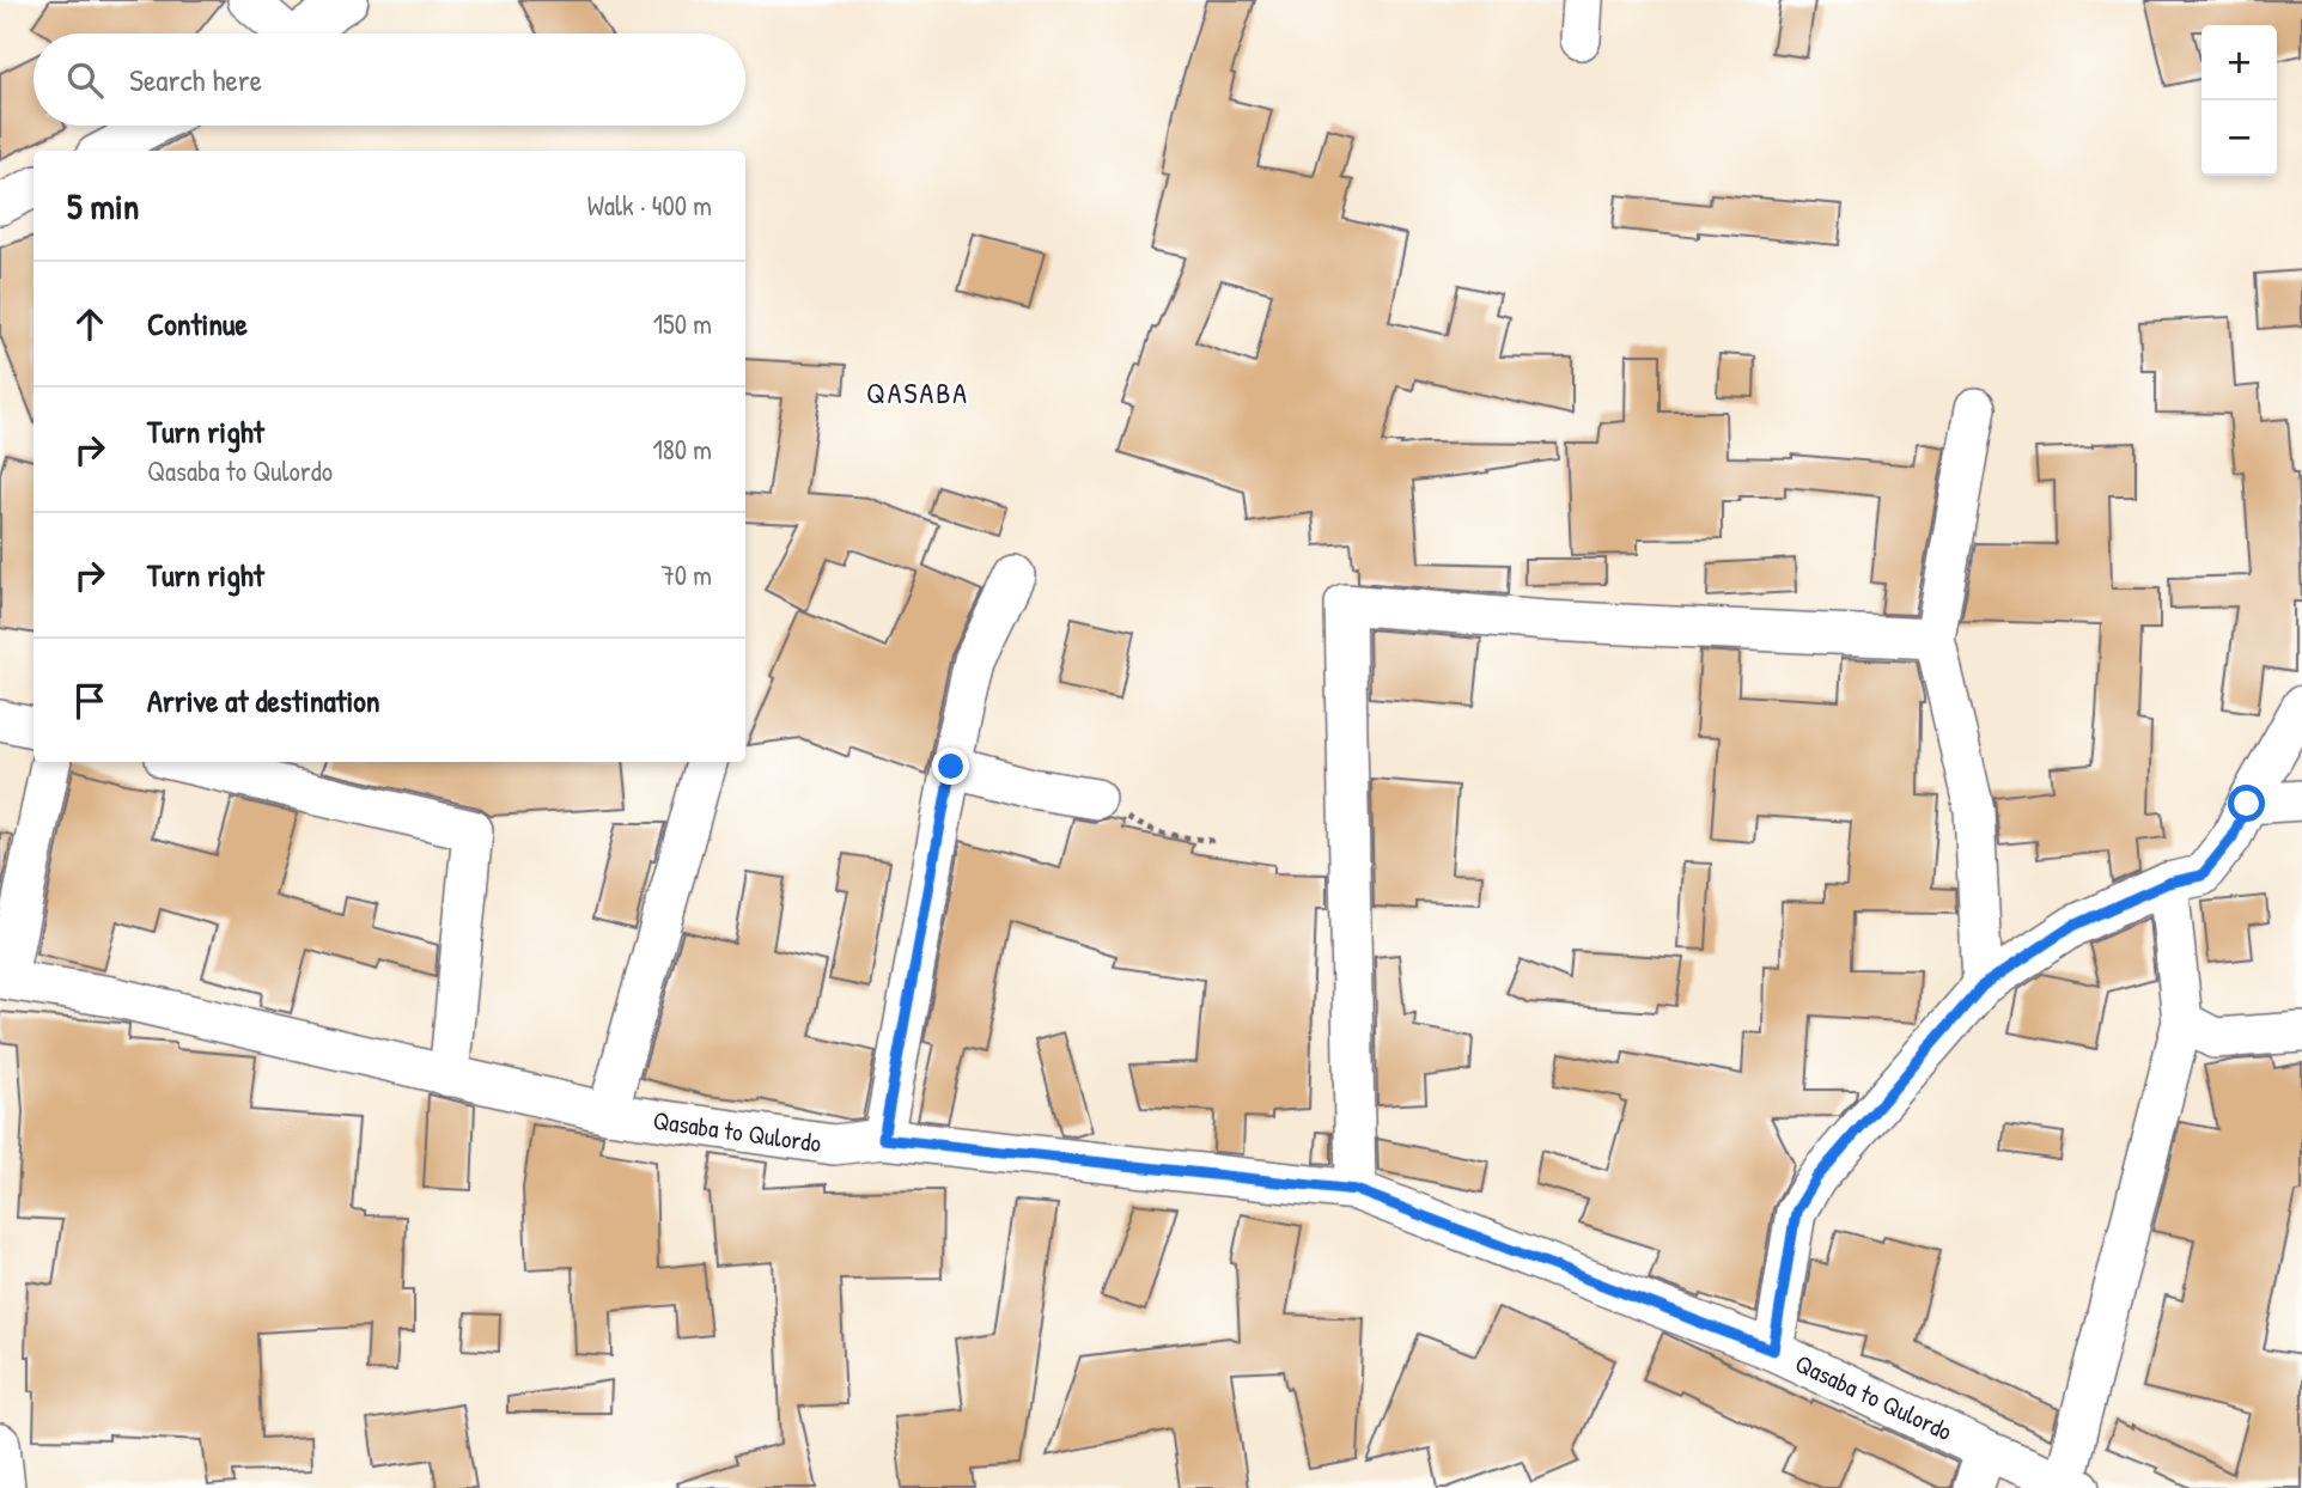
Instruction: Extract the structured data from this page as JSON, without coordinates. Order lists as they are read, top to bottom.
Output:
{
  "streets": {
    "street": ["Qasaba to Qulordo"]
  },
  "districts": ["QASABA"],
  "page": {
    "map_buttons": ["+", "−"],
    "search": "Search here",
    "heading": ["5 min", "Walk · 400 m"],
    "list": [
      ["Continue", "150 m"],
      ["Turn right", "Qasaba to Qulordo", "180 m"],
      ["Turn right", "70 m"],
      "Arrive at destination"
    ]
  }
}
